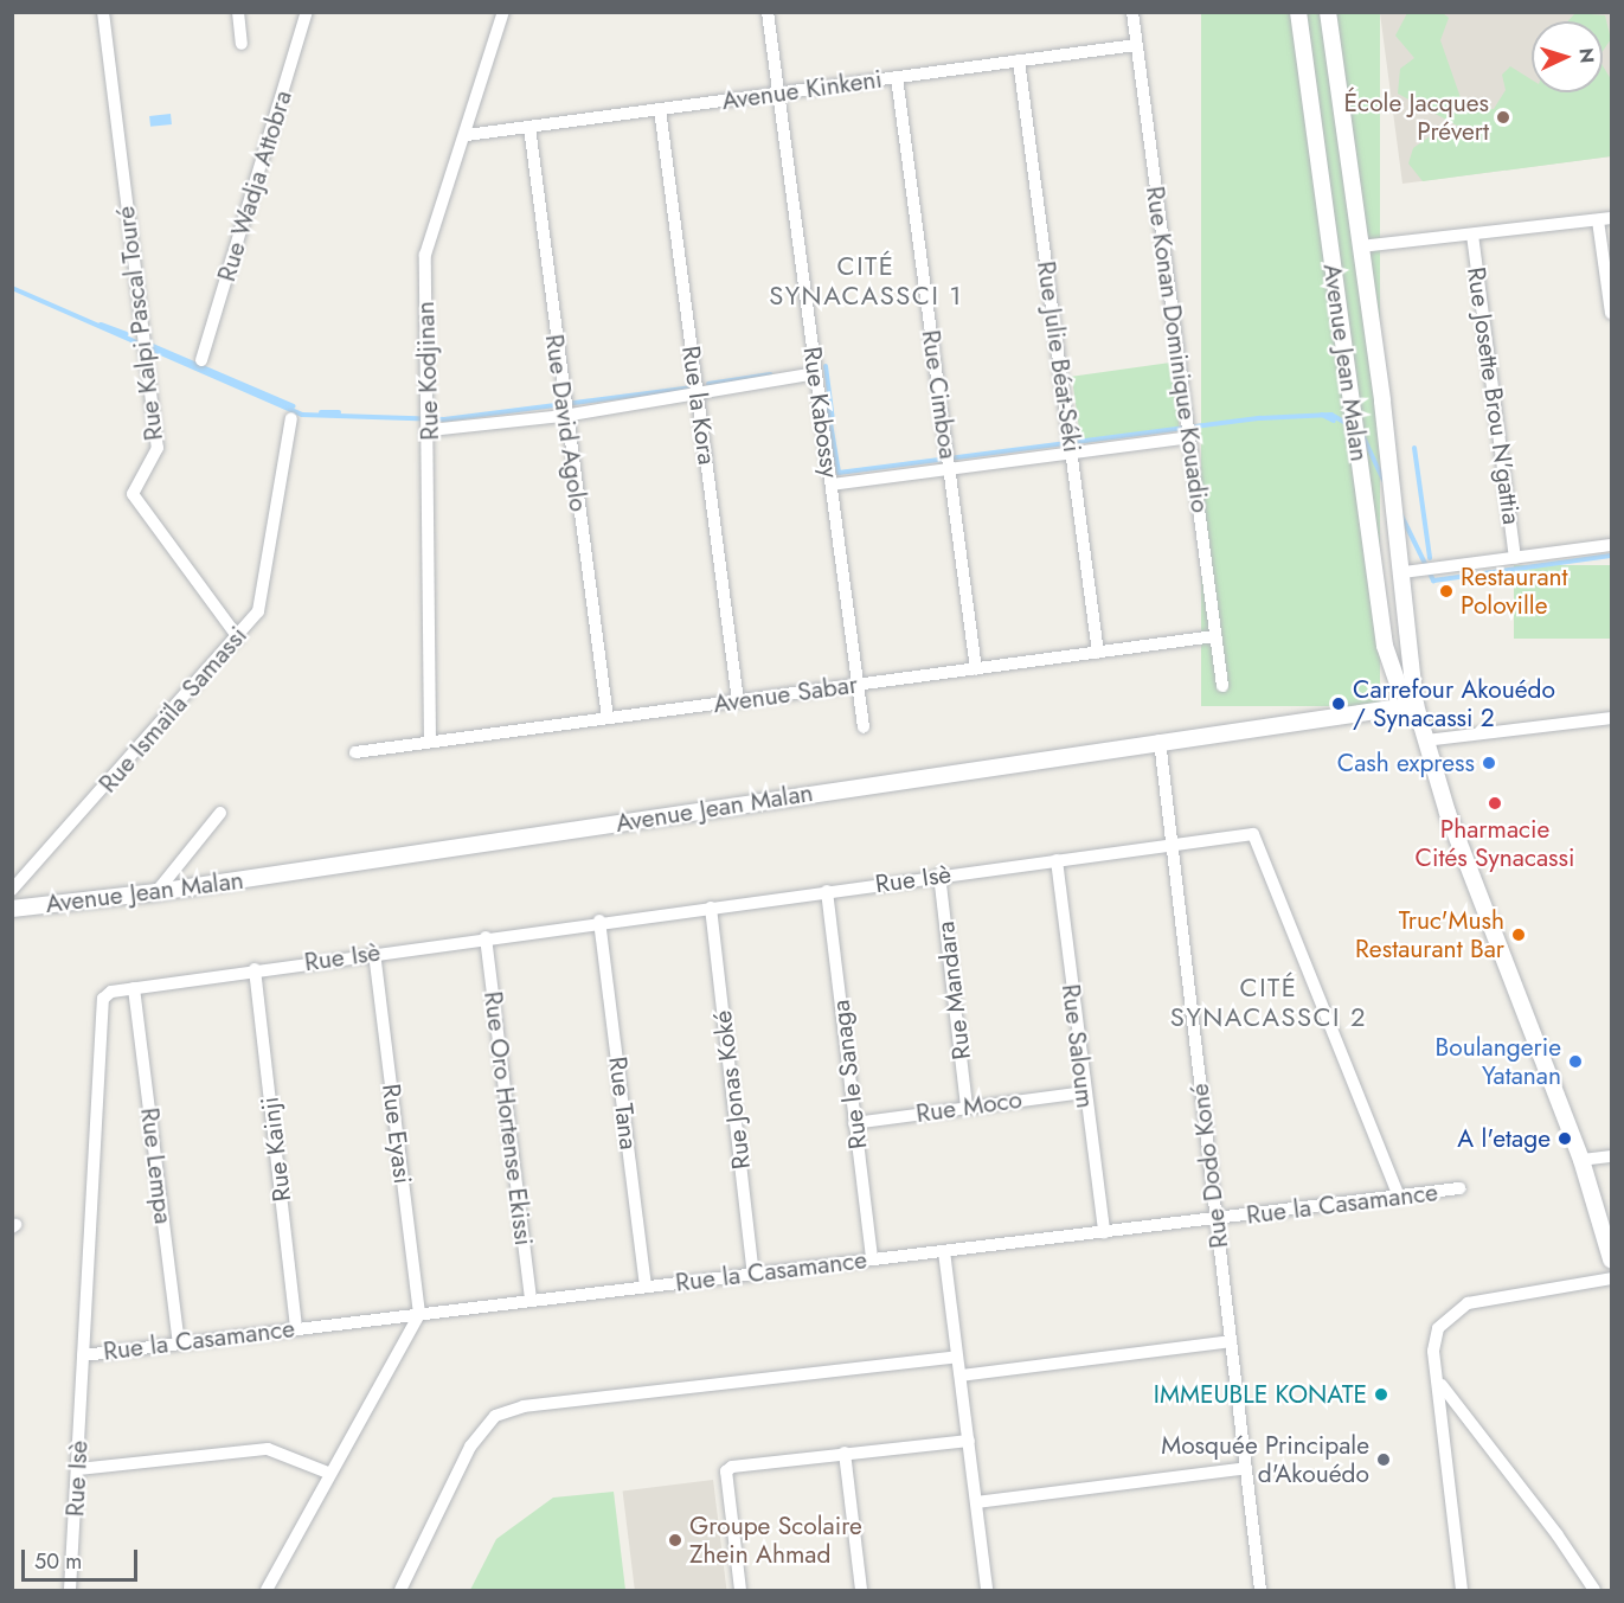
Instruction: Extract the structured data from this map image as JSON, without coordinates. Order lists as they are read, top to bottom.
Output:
{
  "streets": {
    "main road": ["Avenue Jean Malan"],
    "street": [
      "Avenue Kinkeni",
      "Rue Wadja Attobra",
      "Rue Kalpi Pascal Touré",
      "Rue Konan Dominique Kouadio",
      "Rue Julie Béat-Séki",
      "Rue Kodjinan",
      "Rue Cimboa",
      "Rue Josette Brou N'gattia",
      "Rue la Kora",
      "Rue Kabossy",
      "Rue David Agolo",
      "Avenue Sabar",
      "Rue Ismaïla Samassi",
      "Rue Isè",
      "Rue Mandara",
      "Rue Saloum",
      "Rue le Sanaga",
      "Rue Jonas Koké",
      "Rue Tana",
      "Rue Moco",
      "Rue Oro Hortense Ekissi",
      "Rue Eyasi",
      "Rue Kainji",
      "Rue Lempa",
      "Rue Dodo Koné",
      "Rue la Casamance"
    ]
  },
  "crossings": [
    ["Avenue Kinkeni", "Rue Konan Dominique Kouadio"],
    ["Avenue Kinkeni", "Rue Julie Béat-Séki"],
    ["Avenue Kinkeni", "Rue Kodjinan"],
    ["Avenue Kinkeni", "Rue Cimboa"],
    ["Avenue Kinkeni", "Rue la Kora"],
    ["Avenue Kinkeni", "Rue Kabossy"],
    ["Avenue Kinkeni", "Rue David Agolo"],
    ["Rue Kalpi Pascal Touré", "Rue Ismaïla Samassi"],
    ["Rue Konan Dominique Kouadio", "Avenue Sabar"],
    ["Rue Julie Béat-Séki", "Avenue Sabar"],
    ["Avenue Jean Malan", "Rue Dodo Koné"],
    ["Rue Kodjinan", "Avenue Sabar"],
    ["Rue Cimboa", "Avenue Sabar"],
    ["Rue la Kora", "Avenue Sabar"],
    ["Rue Kabossy", "Avenue Sabar"],
    ["Rue David Agolo", "Avenue Sabar"],
    ["Rue Isè", "Rue Mandara"],
    ["Rue Isè", "Rue Saloum"],
    ["Rue Isè", "Rue le Sanaga"],
    ["Rue Isè", "Rue Jonas Koké"],
    ["Rue Isè", "Rue Tana"],
    ["Rue Isè", "Rue Oro Hortense Ekissi"],
    ["Rue Isè", "Rue Eyasi"],
    ["Rue Isè", "Rue Kainji"],
    ["Rue Isè", "Rue Lempa"],
    ["Rue Isè", "Rue Dodo Koné"],
    ["Rue Isè", "Rue la Casamance"],
    ["Rue Mandara", "Rue Moco"],
    ["Rue Saloum", "Rue Moco"],
    ["Rue Saloum", "Rue la Casamance"],
    ["Rue le Sanaga", "Rue Moco"],
    ["Rue le Sanaga", "Rue la Casamance"],
    ["Rue Jonas Koké", "Rue la Casamance"],
    ["Rue Tana", "Rue la Casamance"],
    ["Rue Oro Hortense Ekissi", "Rue la Casamance"],
    ["Rue Eyasi", "Rue la Casamance"],
    ["Rue Kainji", "Rue la Casamance"],
    ["Rue Lempa", "Rue la Casamance"],
    ["Rue Dodo Koné", "Rue la Casamance"]
  ],
  "districts": ["CITÉ SYNACASSCI 1", "CITÉ SYNACASSCI 2"],
  "places": [
    "École Jacques Prévert",
    "Restaurant Poloville",
    "Carrefour Akouédo / Synacassi 2",
    "Cash express",
    "Pharmacie Cités Synacassi",
    "Truc'Mush Restaurant Bar",
    "Boulangerie Yatanan",
    "A l'etage",
    "IMMEUBLE KONATE",
    "Mosquée Principale d'Akouédo",
    "Groupe Scolaire Zhein Ahmad"
  ],
  "scale_bar": "50 m",
  "north": "right"
}
